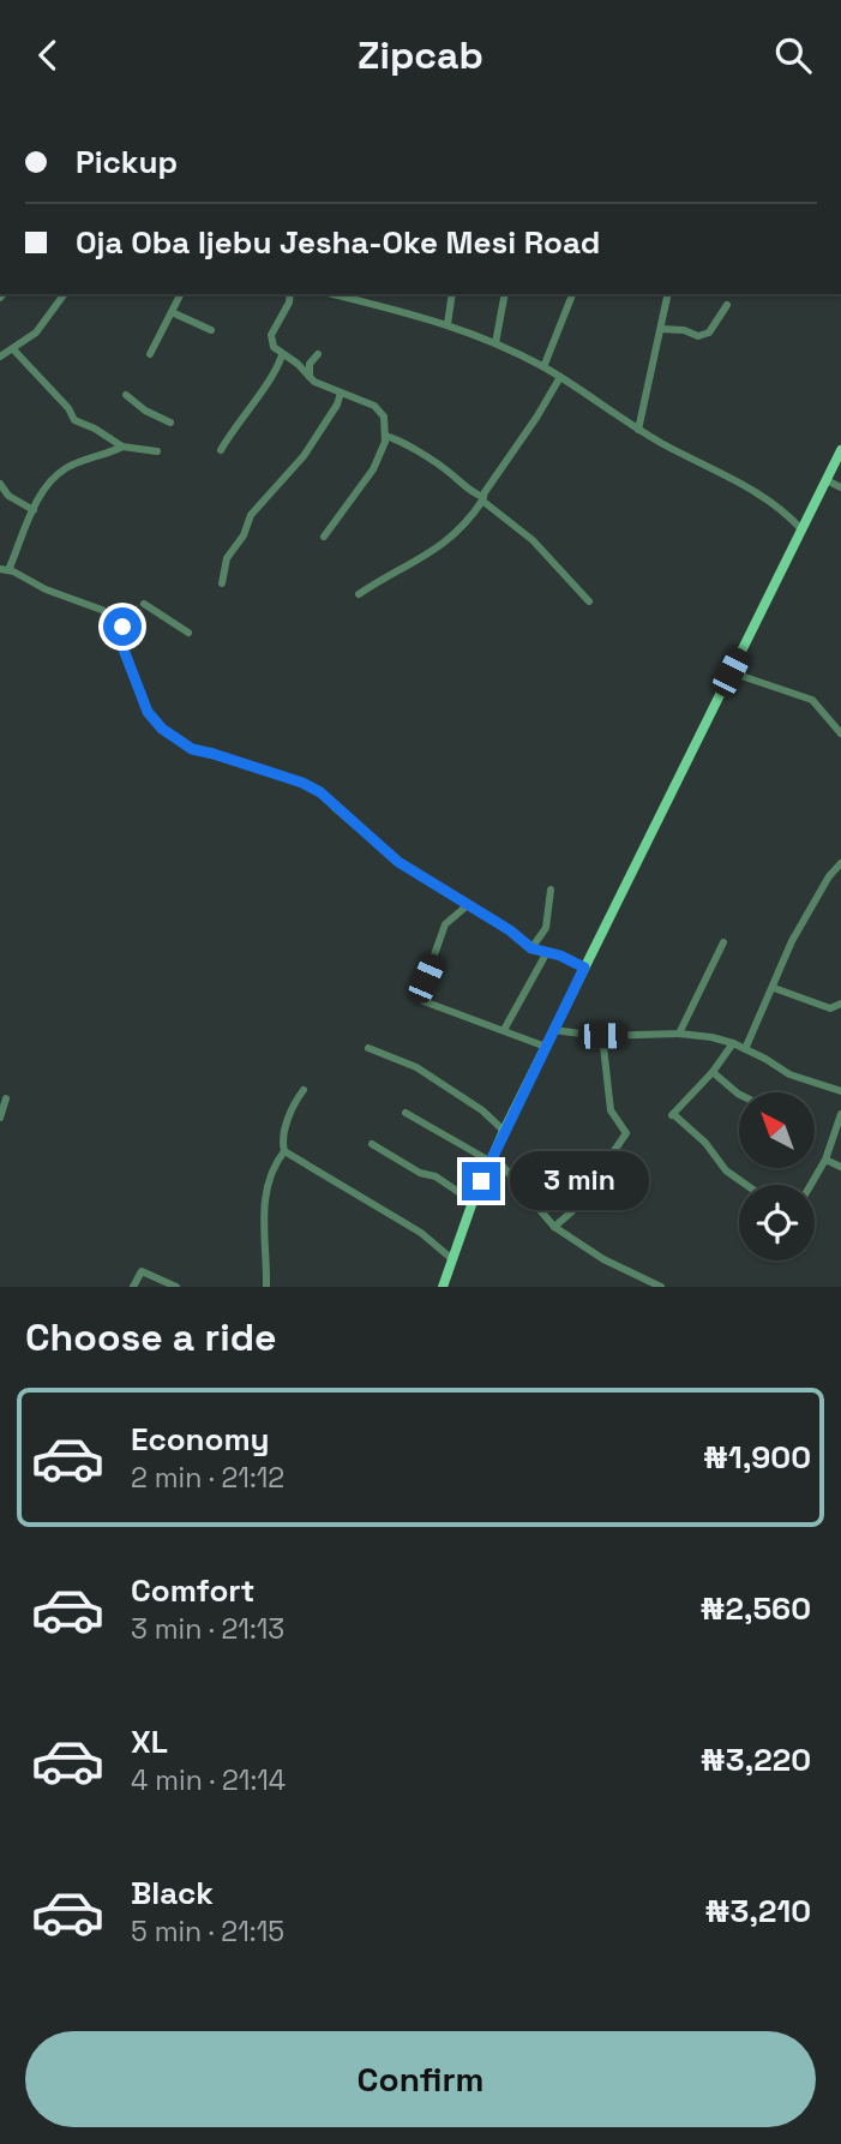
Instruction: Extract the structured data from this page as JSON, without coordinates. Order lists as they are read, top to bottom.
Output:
{
  "north": "top left",
  "page": {
    "header": "Zipcab",
    "banner": ["Pickup", "Oja Oba Ijebu Jesha-Oke Mesi Road"],
    "bubble": "3 min",
    "heading": "Choose a ride",
    "list": [
      {
        "name": "Economy",
        "note": "2 min · 21:12",
        "value": "₦1,900"
      },
      {
        "name": "Comfort",
        "note": "3 min · 21:13",
        "value": "₦2,560"
      },
      {
        "name": "XL",
        "note": "4 min · 21:14",
        "value": "₦3,220"
      },
      {
        "name": "Black",
        "note": "5 min · 21:15",
        "value": "₦3,210"
      }
    ],
    "buttons": "Confirm"
  }
}
